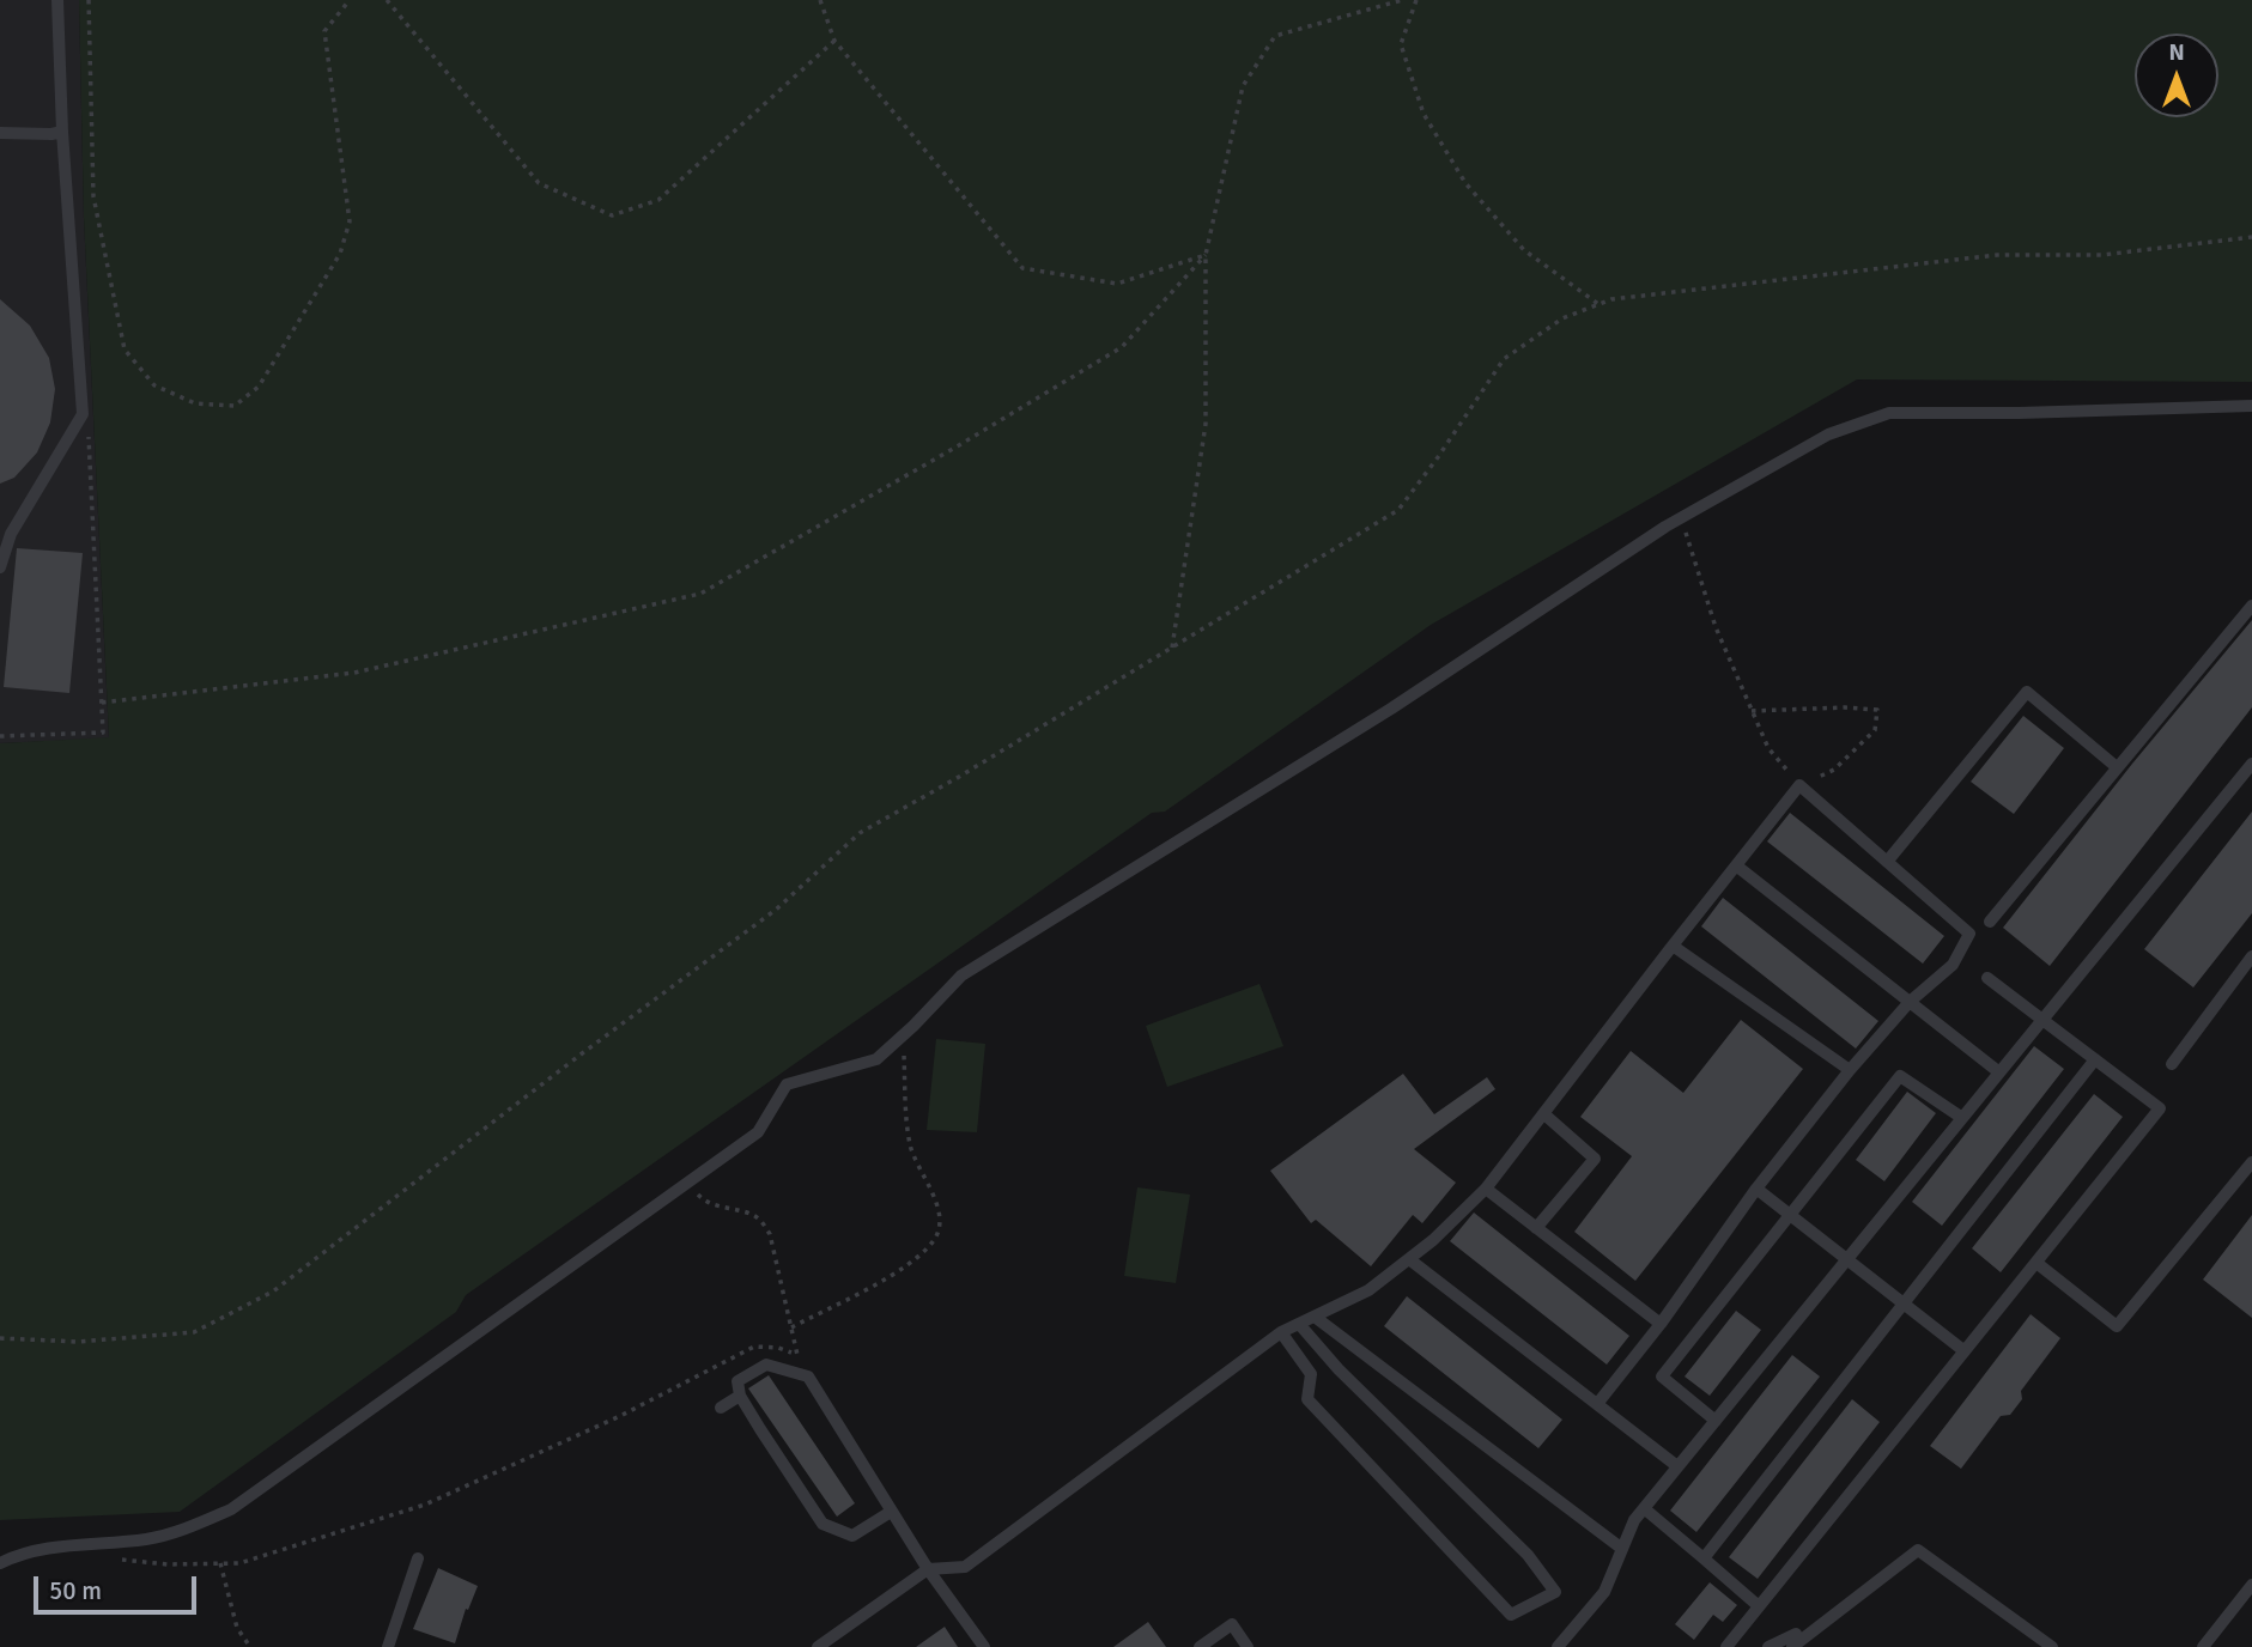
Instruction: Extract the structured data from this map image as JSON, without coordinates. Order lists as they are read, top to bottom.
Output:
{
  "scale_bar": "50 m",
  "north": "top"
}
